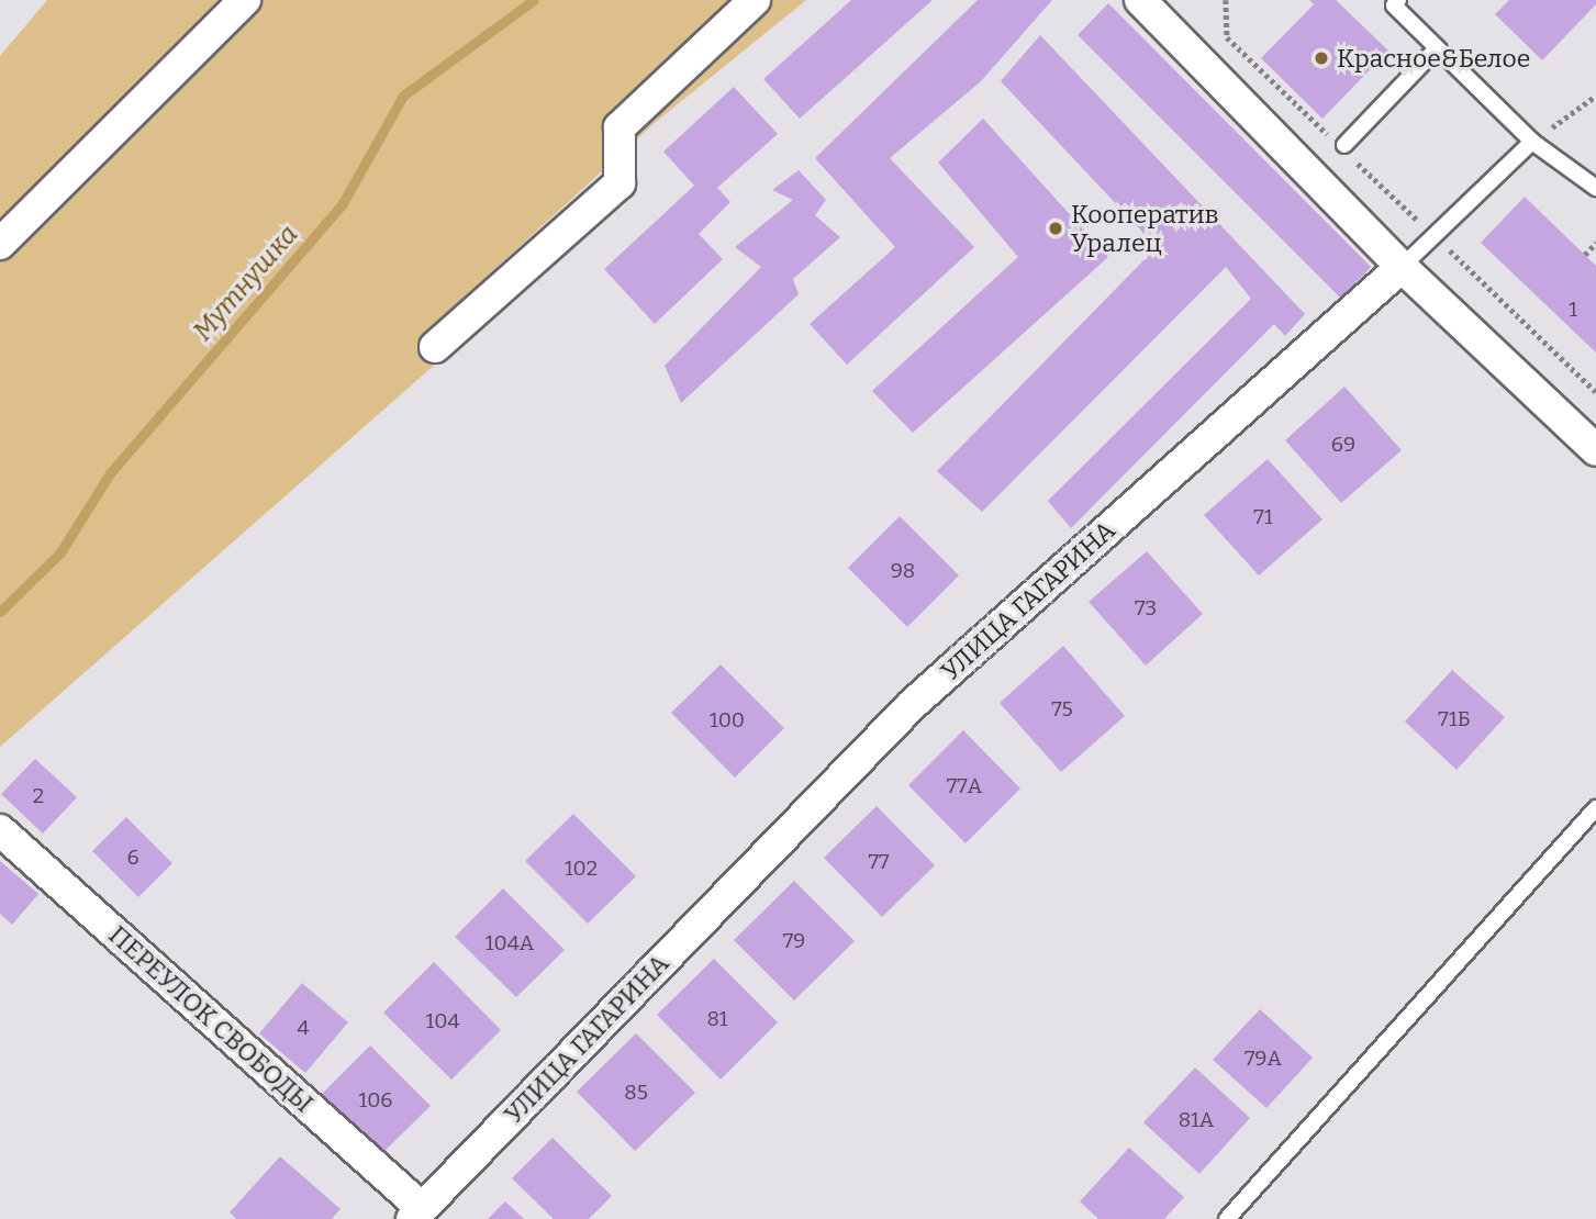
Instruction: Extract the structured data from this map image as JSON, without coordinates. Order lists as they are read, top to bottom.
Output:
{
  "streets": {
    "street": ["УЛИЦА ГАГАРИНА", "ПЕРЕУЛОК СВОБОДЫ"]
  },
  "crossings": [
    ["УЛИЦА ГАГАРИНА", "ПЕРЕУЛОК СВОБОДЫ"]
  ],
  "water": ["Мутнушка"],
  "places": ["Красное&Белое", "Кооператив Уралец"],
  "house_numbers": [
    "1",
    "69",
    "71",
    "98",
    "73",
    "75",
    "71Б",
    "100",
    "77А",
    "2",
    "6",
    "77",
    "102",
    "79",
    "104А",
    "81",
    "104",
    "4",
    "79А",
    "85",
    "106",
    "81А"
  ]
}
